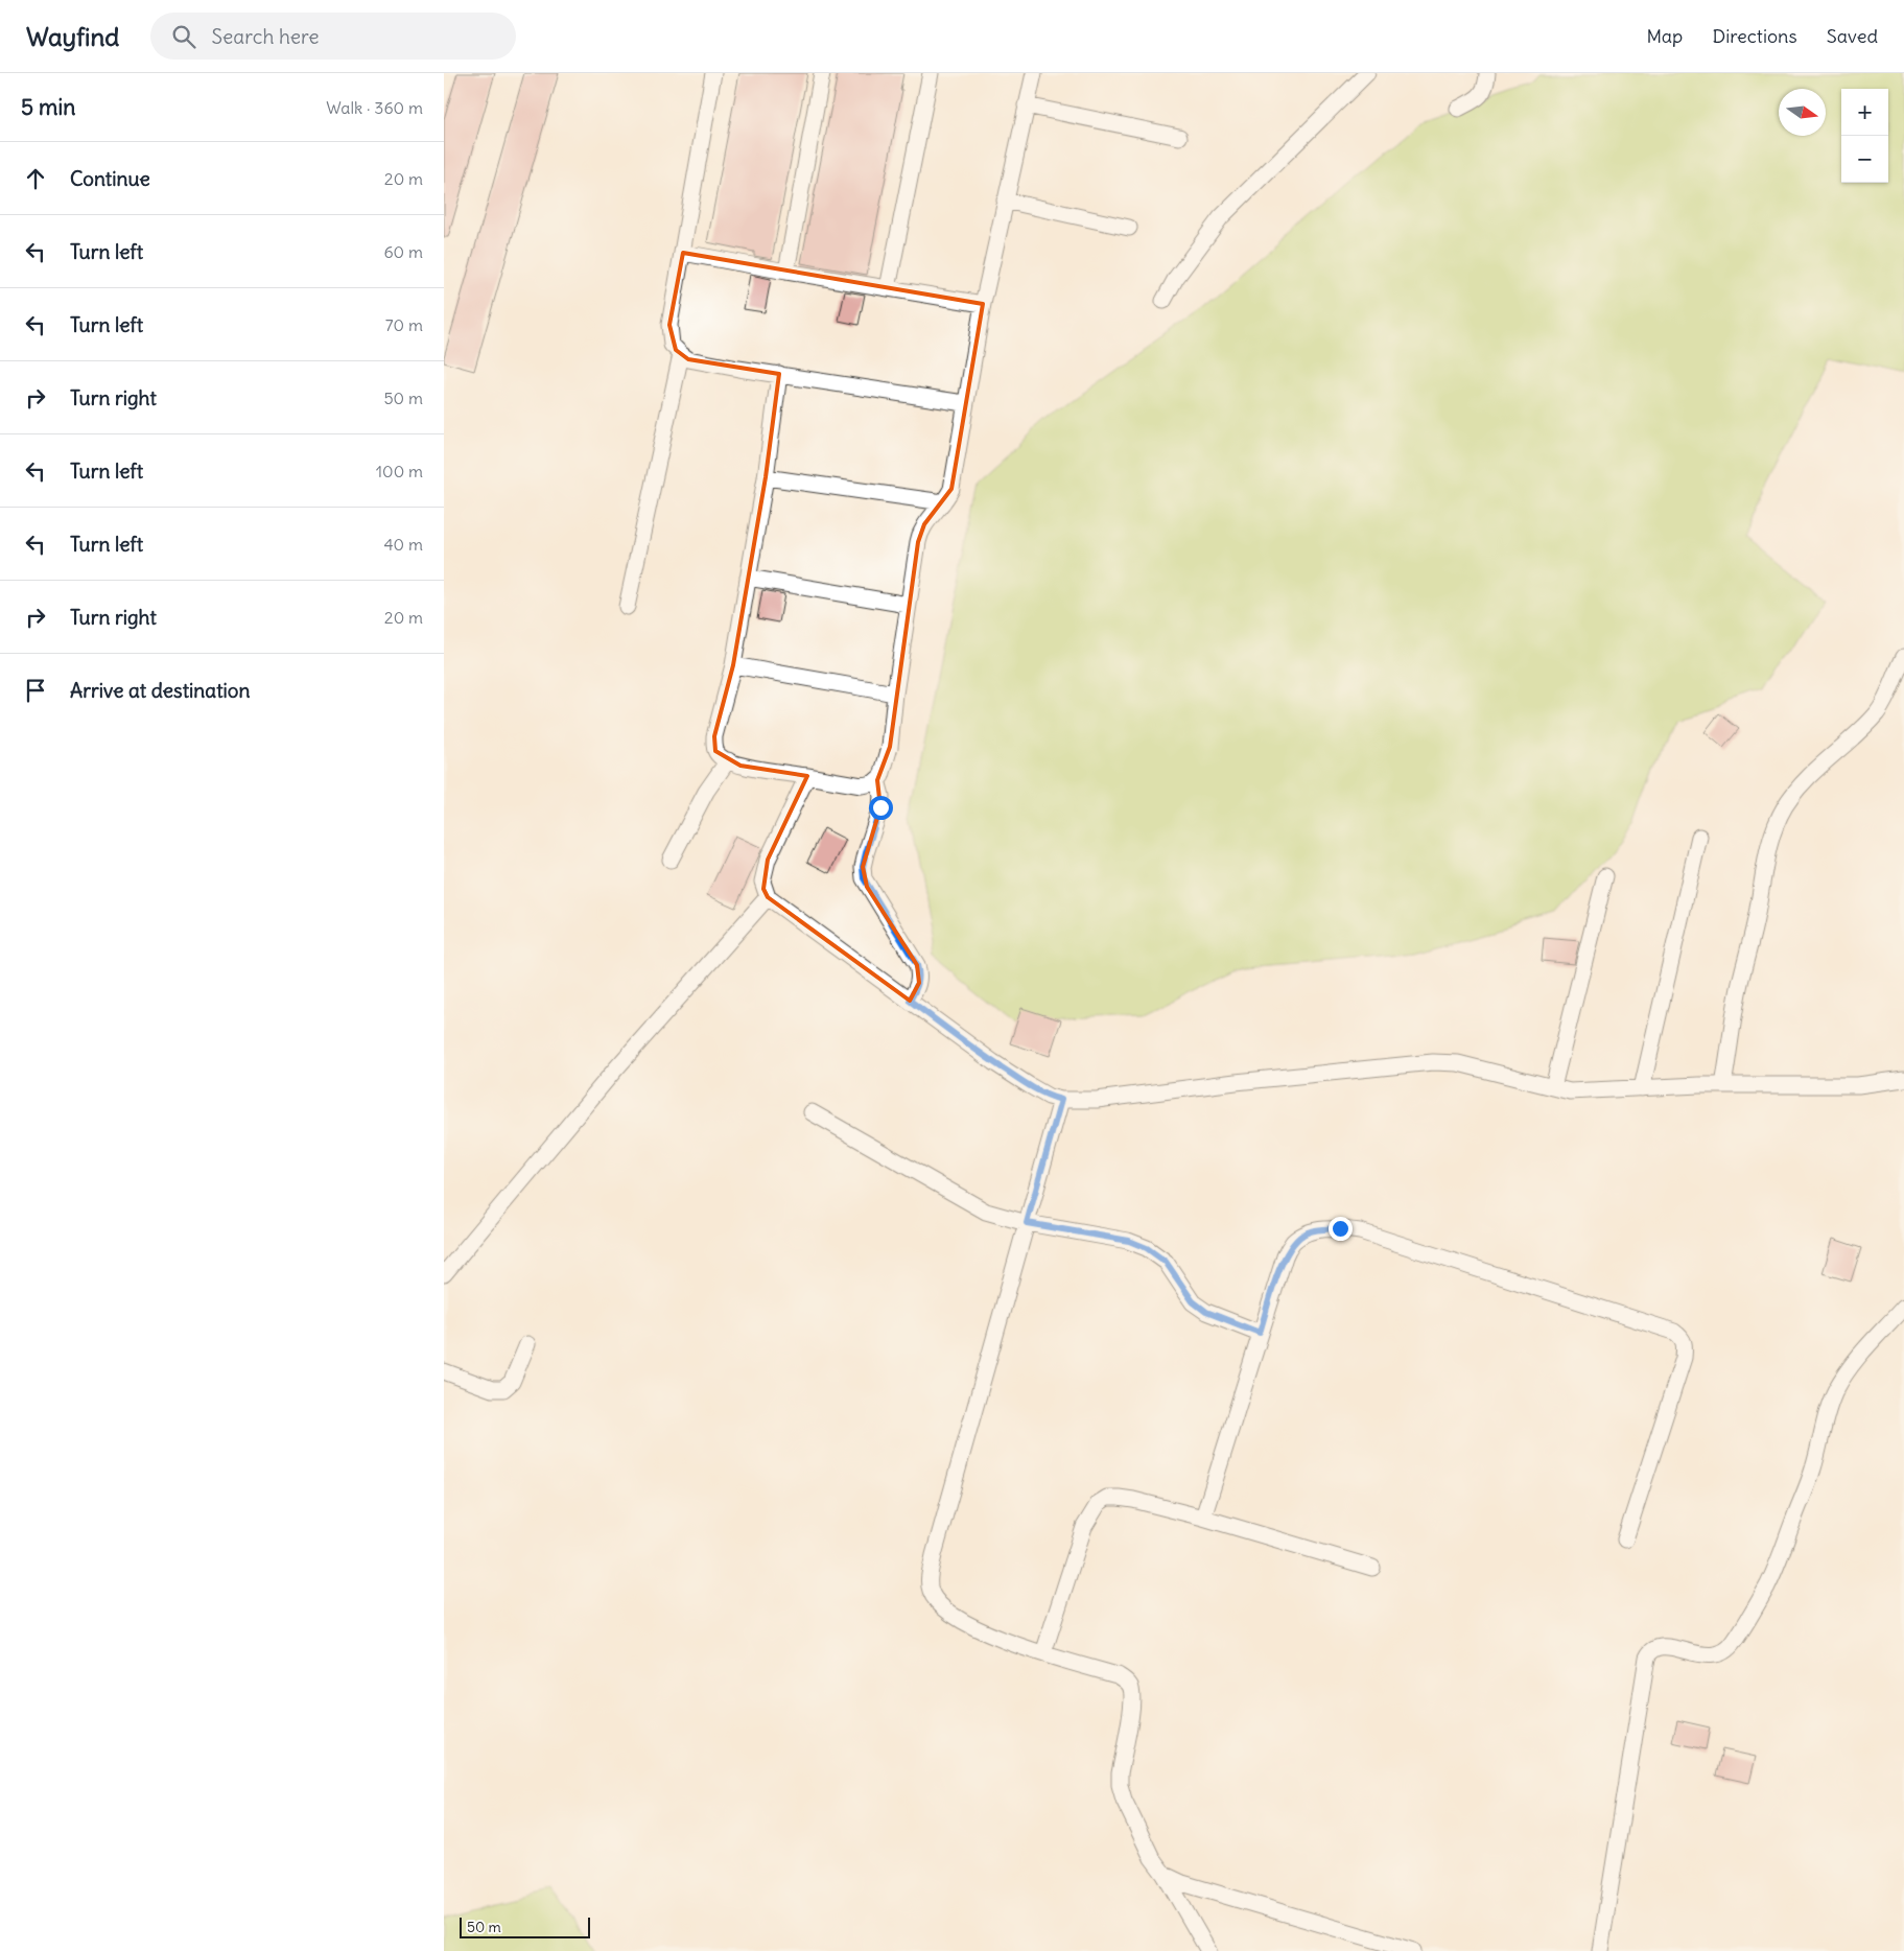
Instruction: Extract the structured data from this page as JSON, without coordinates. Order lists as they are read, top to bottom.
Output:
{
  "scale_bar": "50 m",
  "north": "right",
  "page": {
    "header": "Wayfind",
    "search": "Search here",
    "nav": ["Map", "Directions", "Saved"],
    "heading": ["5 min", "Walk · 360 m"],
    "map_buttons": ["+", "−"],
    "list": [
      ["Continue", "20 m"],
      ["Turn left", "60 m"],
      ["Turn left", "70 m"],
      ["Turn right", "50 m"],
      ["Turn left", "100 m"],
      ["Turn left", "40 m"],
      ["Turn right", "20 m"],
      "Arrive at destination"
    ],
    "scale": "50 m"
  }
}
